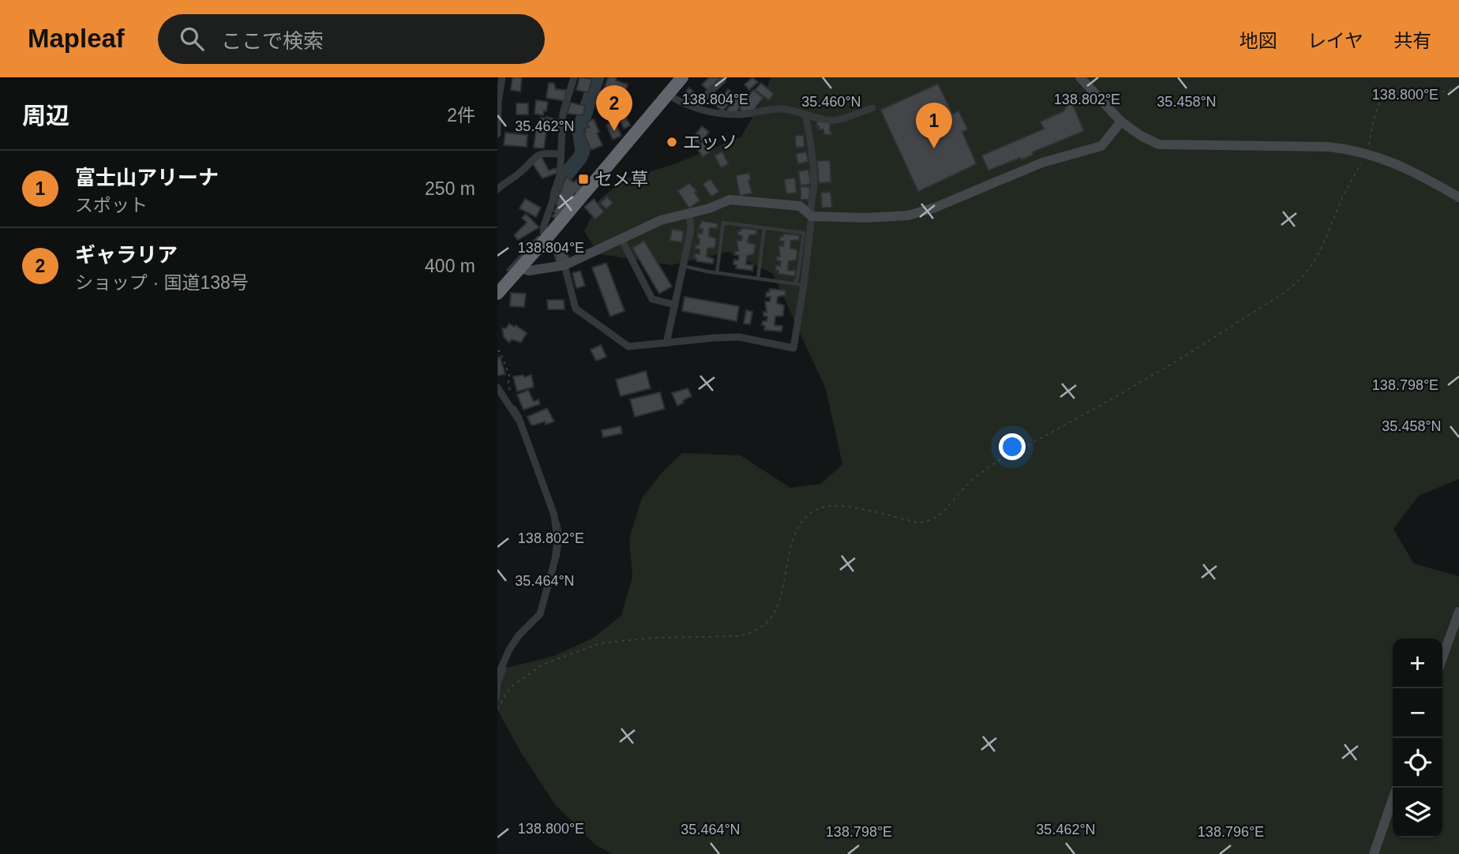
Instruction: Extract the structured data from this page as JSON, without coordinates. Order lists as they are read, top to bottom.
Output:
{
  "places": {
    "other": ["エッソ"],
    "transit": ["セメ草"]
  },
  "page": {
    "header": "Mapleaf",
    "search": "ここで検索",
    "nav": ["地図", "レイヤ", "共有"],
    "heading": ["周辺", "2件"],
    "pins": ["2", "1"],
    "list": [
      {
        "mark": "1",
        "name": "富士山アリーナ",
        "note": "スポット",
        "value": "250 m"
      },
      {
        "mark": "2",
        "name": "ギャラリア",
        "note": "ショップ · 国道138号",
        "value": "400 m"
      }
    ],
    "map_buttons": ["+", "−"]
  },
  "coordinates": [
    "138.800°E",
    "138.804°E",
    "138.802°E",
    "35.460°N",
    "35.458°N",
    "35.462°N",
    "138.798°E",
    "35.464°N",
    "138.796°E"
  ]
}
